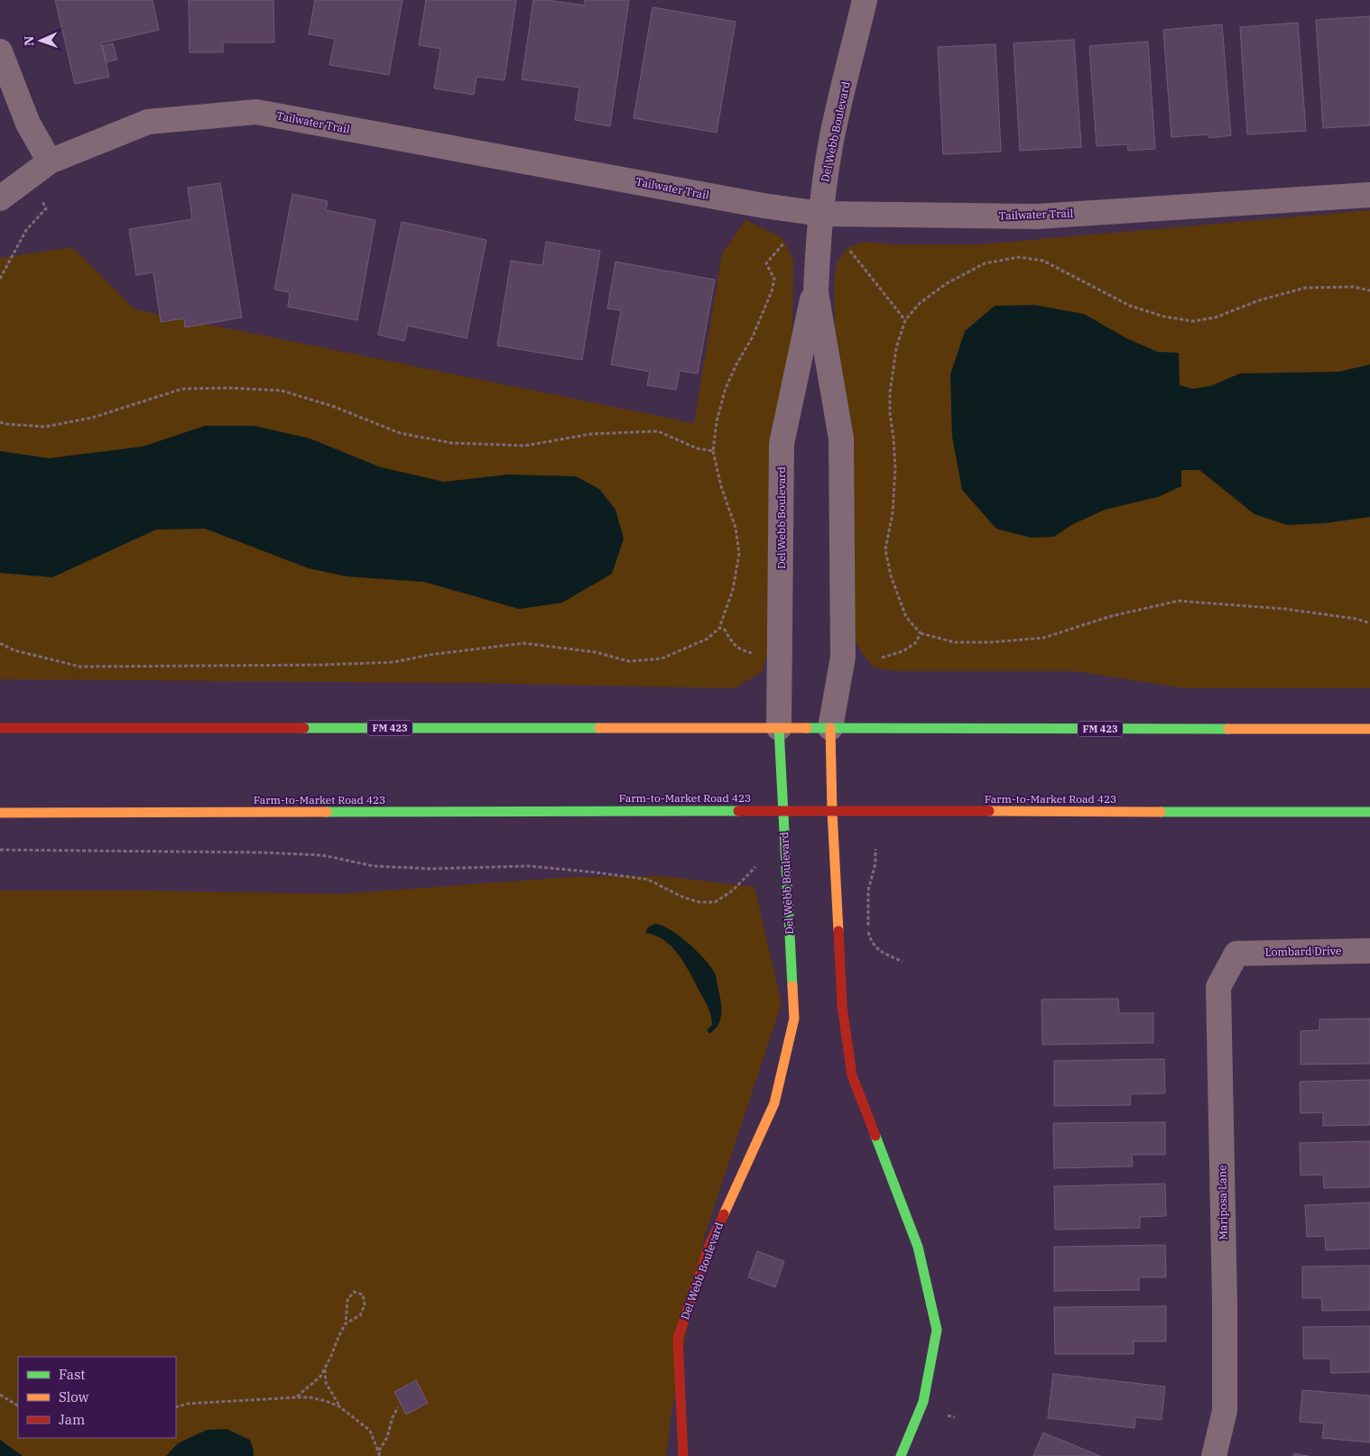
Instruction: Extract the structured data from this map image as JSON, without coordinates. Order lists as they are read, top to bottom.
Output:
{
  "streets": {
    "main road": ["Del Webb Boulevard", "FM 423", "Farm-to-Market Road 423"],
    "street": ["Tailwater Trail", "Lombard Drive", "Mariposa Lane"]
  },
  "crossings": [
    ["Tailwater Trail", "Del Webb Boulevard"],
    ["Del Webb Boulevard", "FM 423"],
    ["Del Webb Boulevard", "Farm-to-Market Road 423"],
    ["Lombard Drive", "Mariposa Lane"]
  ],
  "legend": ["Fast", "Slow", "Jam"],
  "north": "left"
}
